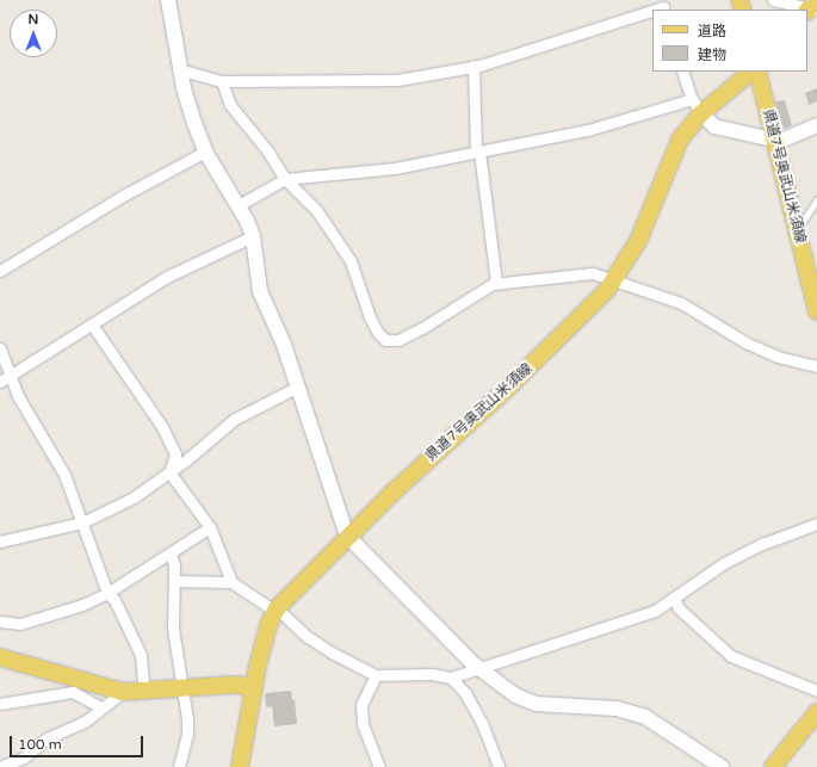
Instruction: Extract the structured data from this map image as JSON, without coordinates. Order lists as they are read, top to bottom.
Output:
{
  "streets": {
    "main road": ["県道7号奥武山米須線"]
  },
  "legend": ["道路", "建物"],
  "scale_bar": "100 m",
  "north": "top"
}
